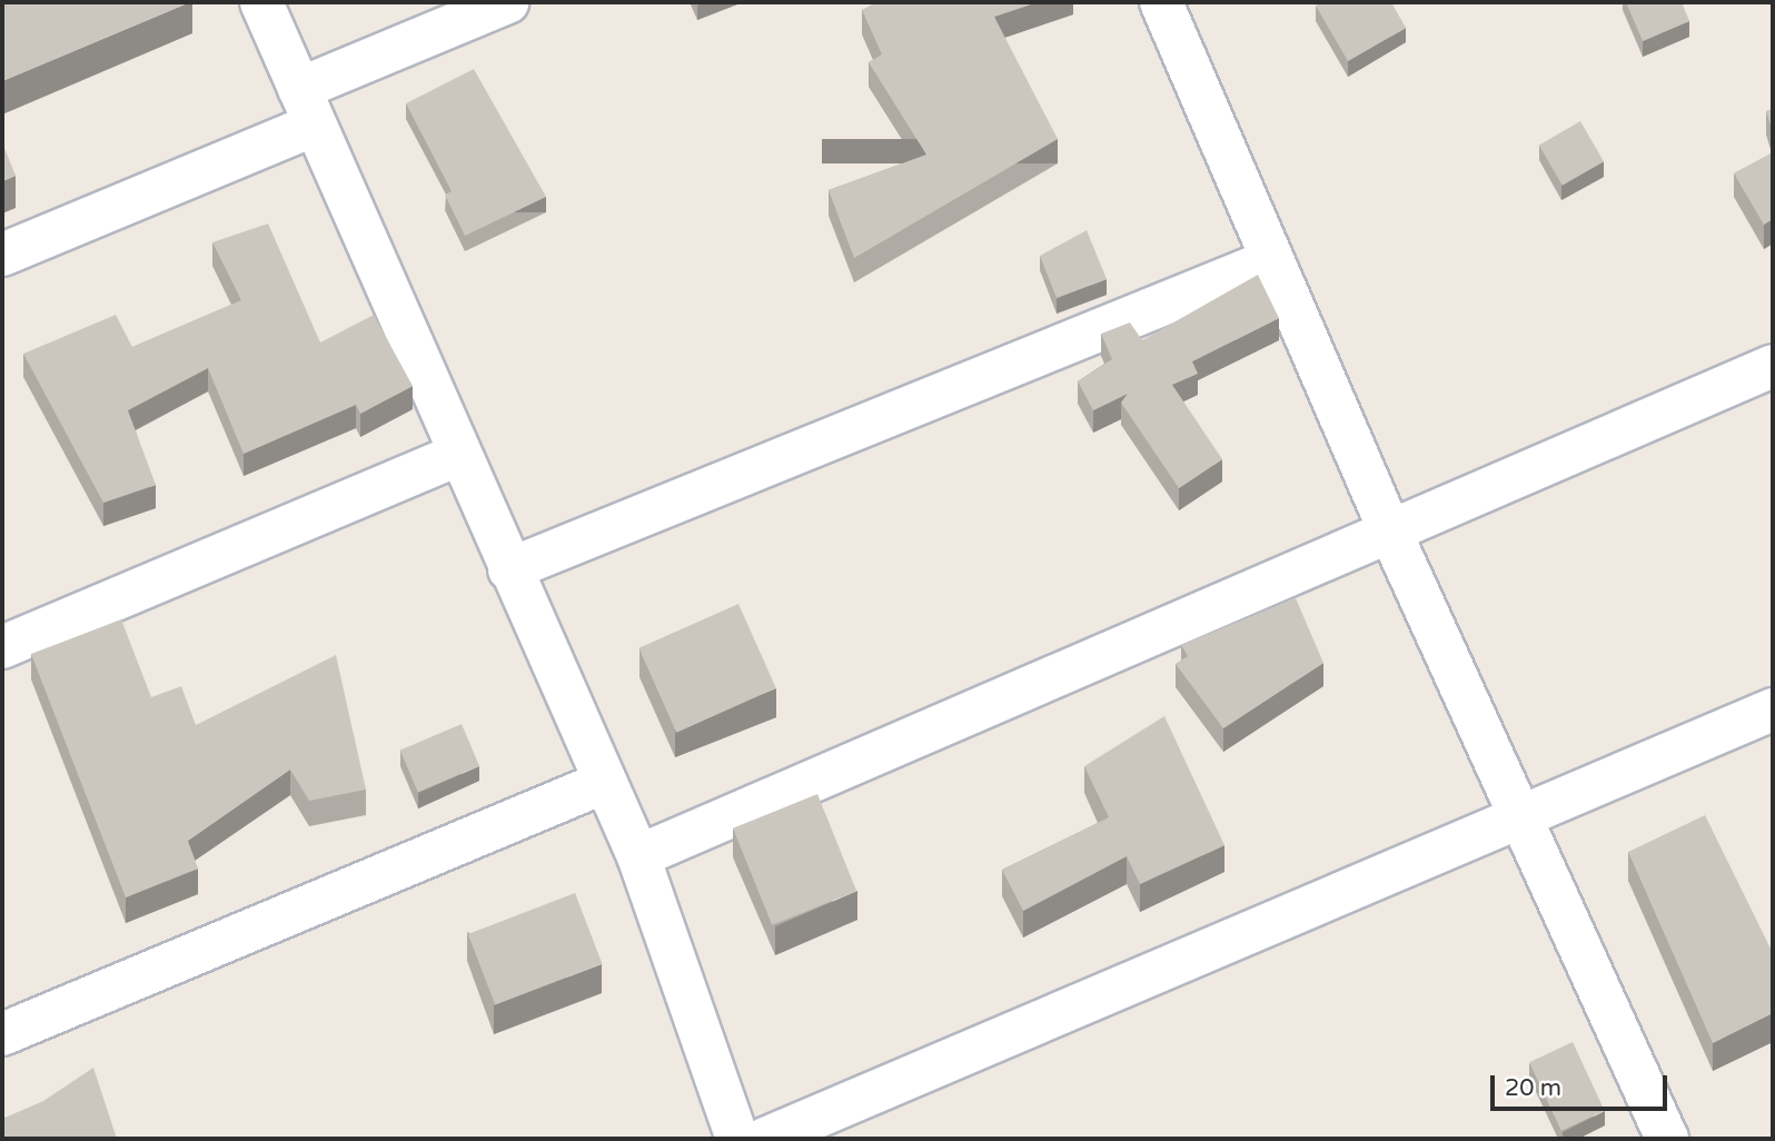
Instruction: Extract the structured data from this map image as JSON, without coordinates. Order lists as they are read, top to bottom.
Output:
{
  "scale_bar": "20 m"
}
